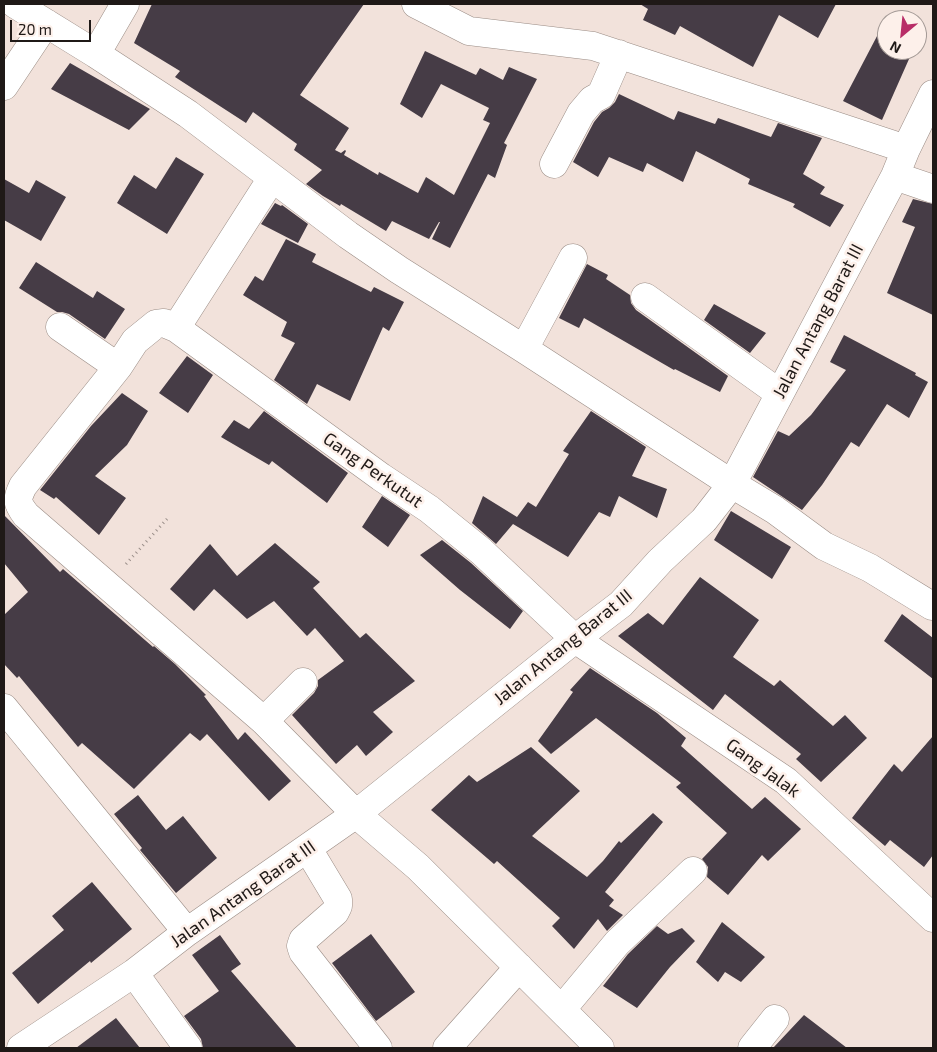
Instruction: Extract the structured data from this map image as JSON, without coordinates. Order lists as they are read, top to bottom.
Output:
{
  "streets": {
    "street": ["Jalan Antang Barat III", "Gang Perkutut", "Gang Jalak"]
  },
  "crossings": [
    ["Jalan Antang Barat III", "Gang Perkutut"],
    ["Jalan Antang Barat III", "Gang Jalak"],
    ["Gang Perkutut", "Gang Jalak"]
  ],
  "scale_bar": "20 m",
  "north": "bottom left"
}
